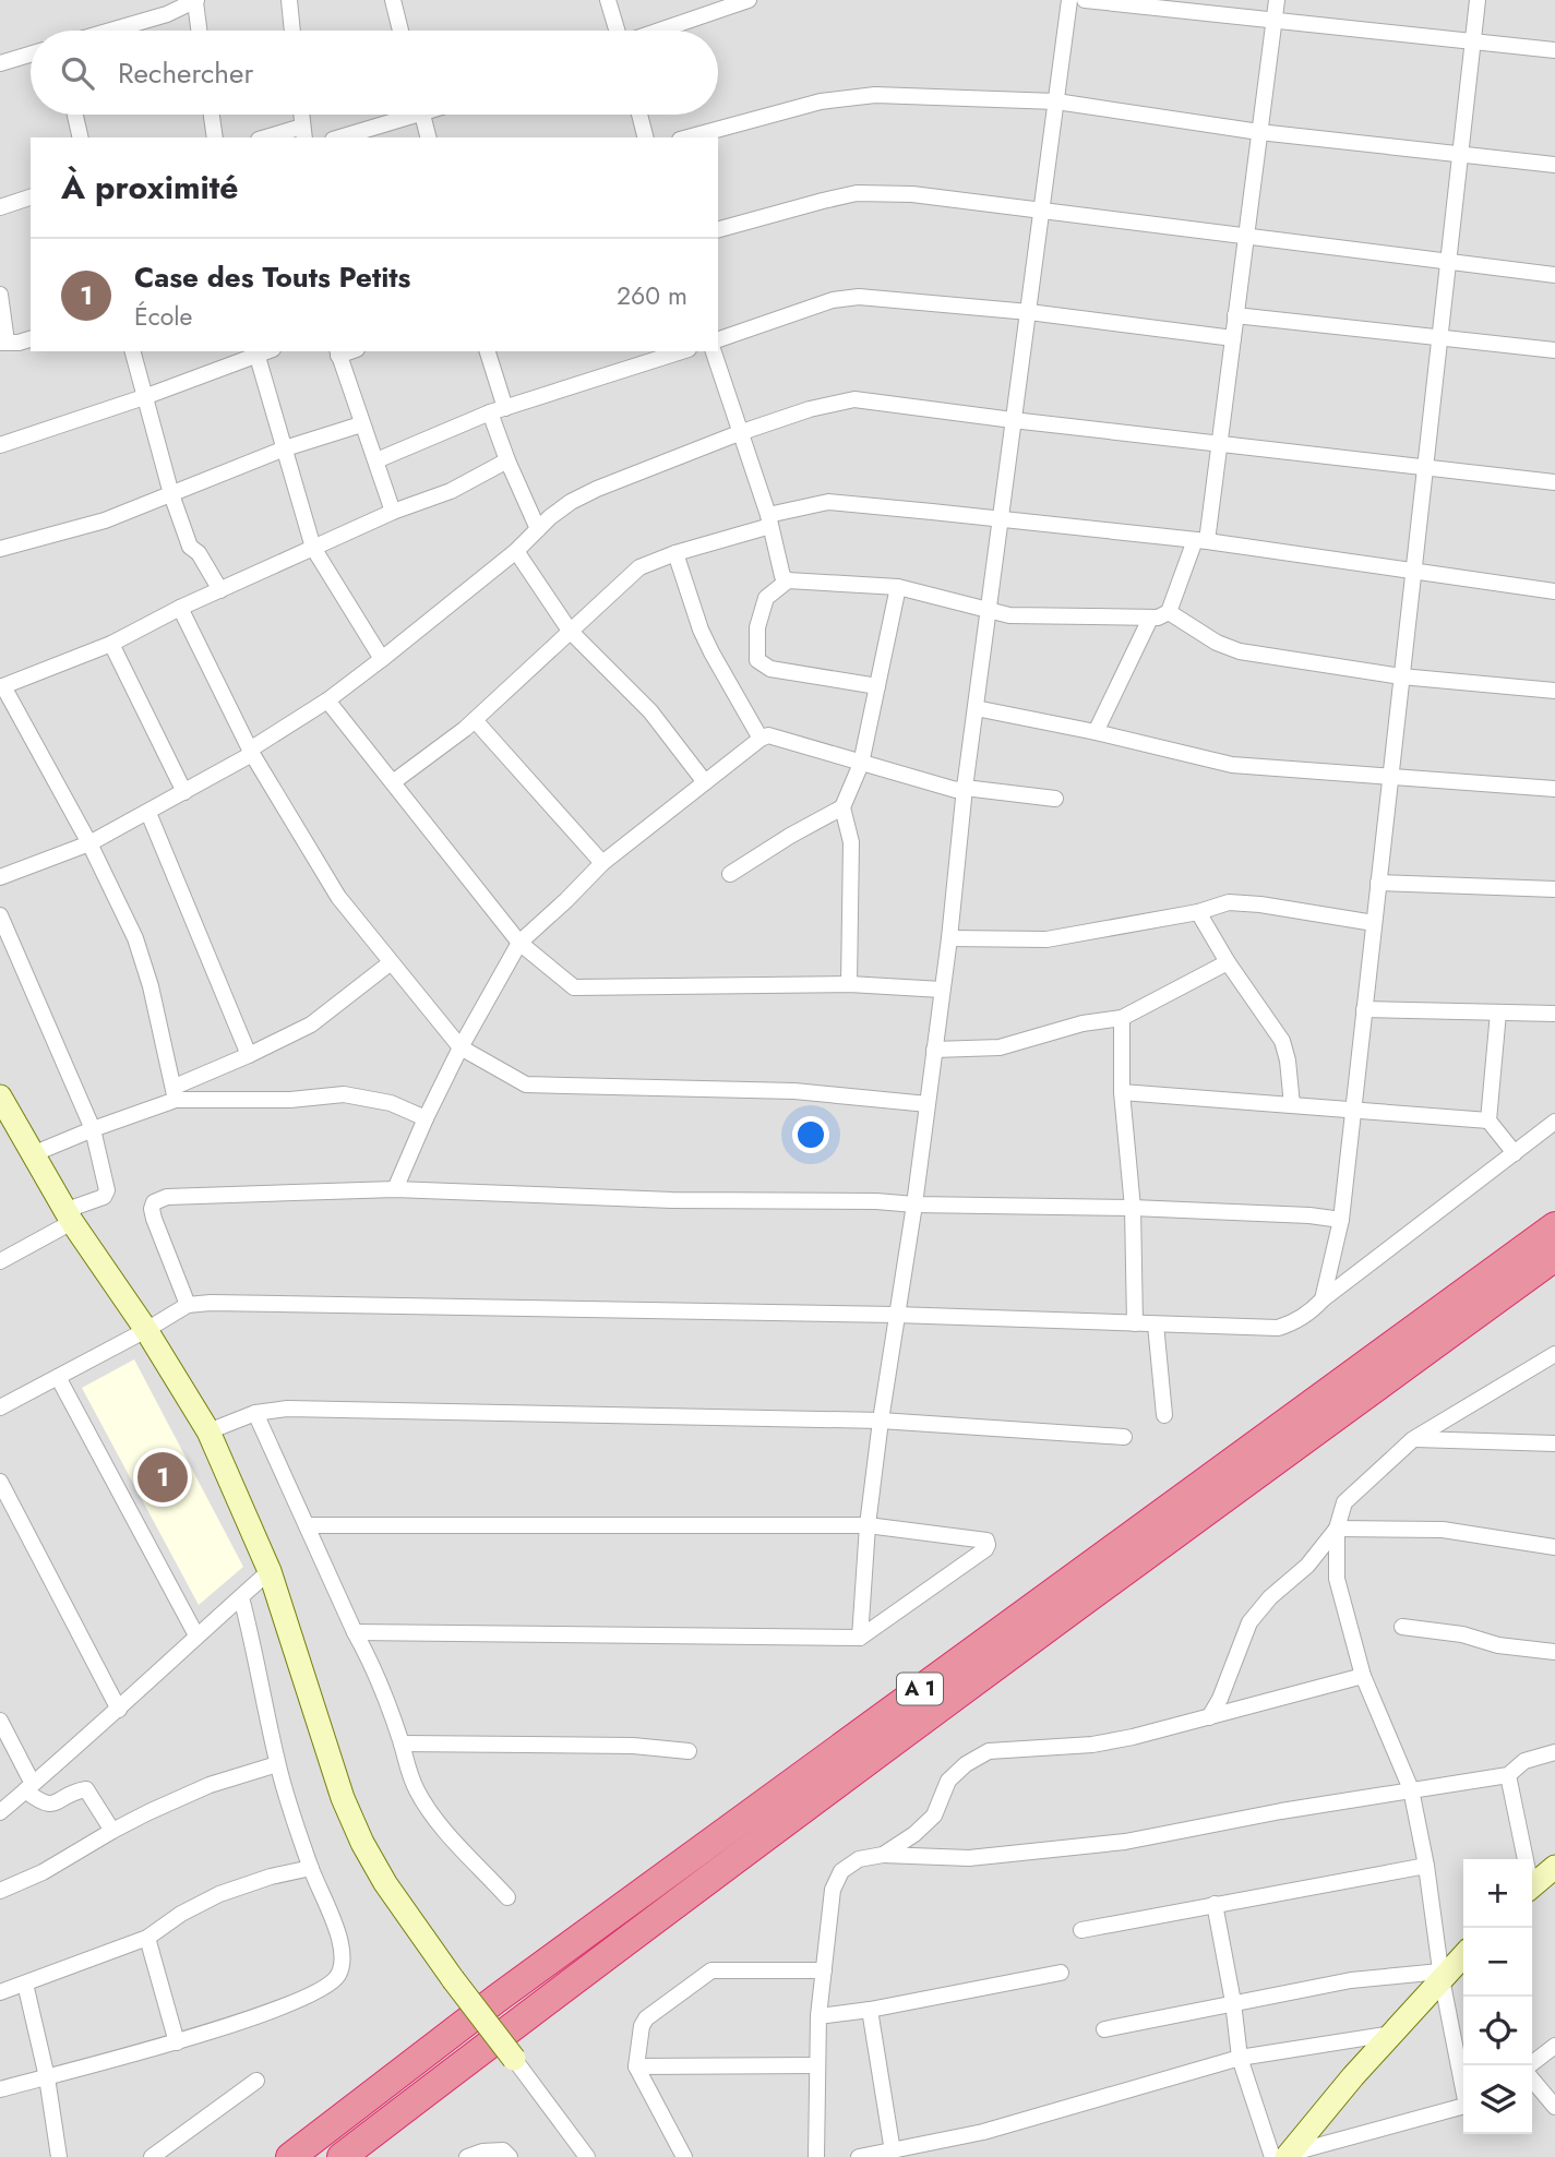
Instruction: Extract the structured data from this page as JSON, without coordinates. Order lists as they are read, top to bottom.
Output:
{
  "streets": {
    "highway": ["A 1"]
  },
  "page": {
    "search": "Rechercher",
    "heading": "À proximité",
    "list": [
      {
        "mark": "1",
        "name": "Case des Touts Petits",
        "note": "École",
        "value": "260 m"
      }
    ],
    "pins": "1",
    "map_buttons": ["+", "−"]
  }
}
